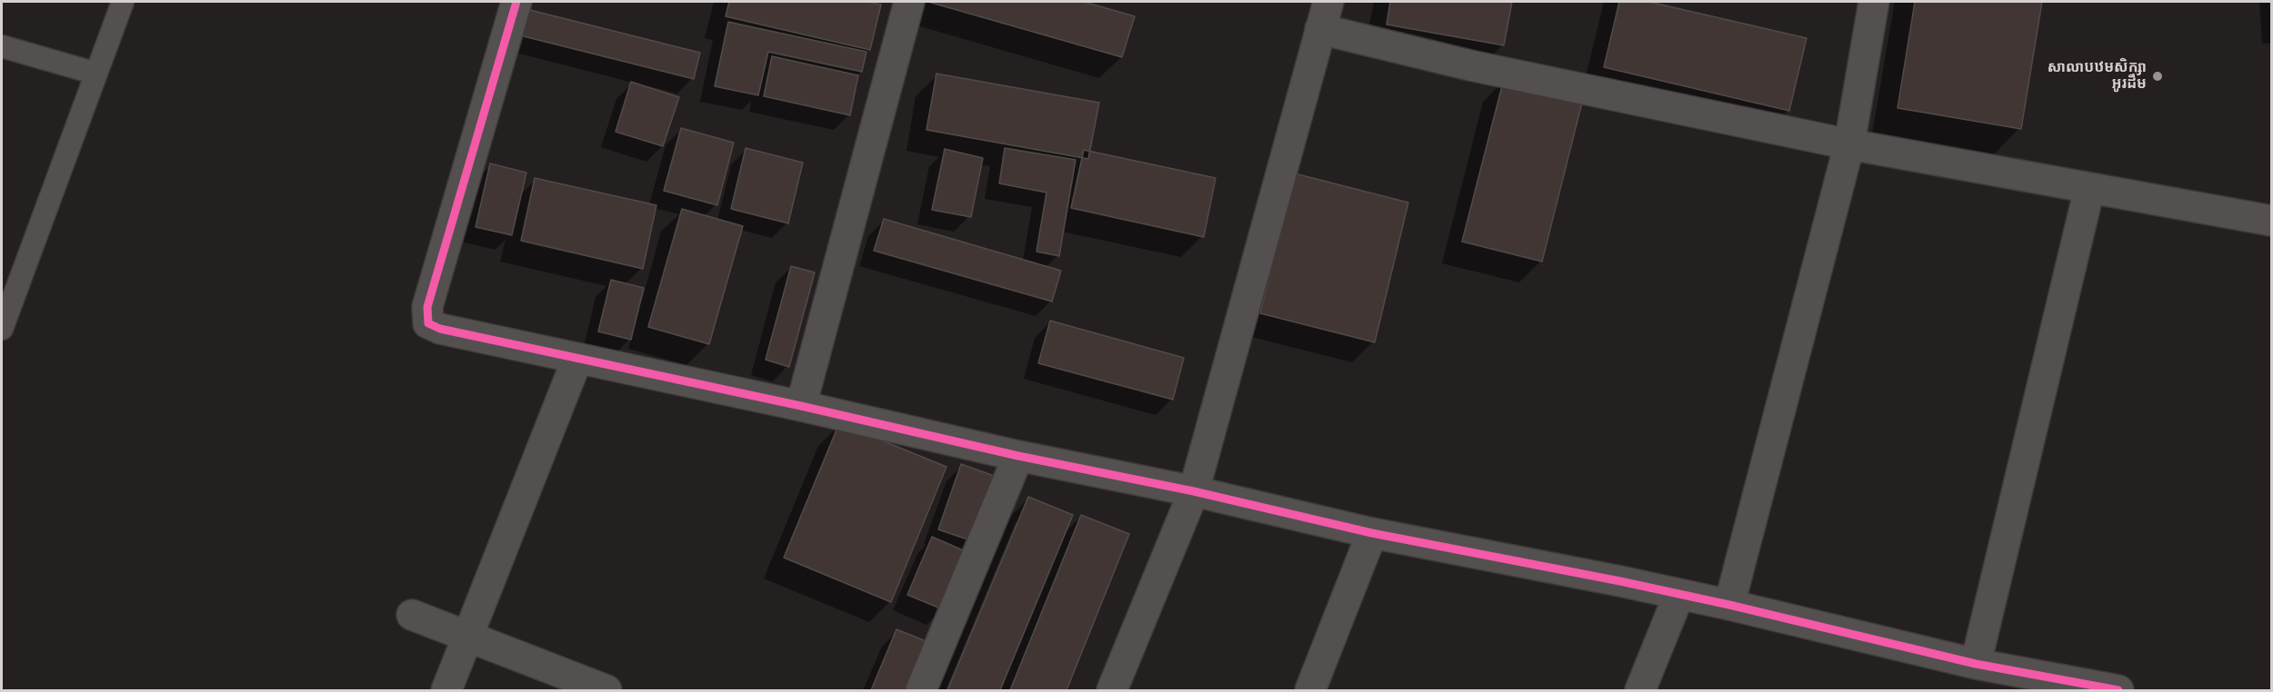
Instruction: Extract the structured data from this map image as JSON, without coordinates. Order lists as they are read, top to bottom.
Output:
{
  "places": ["សាលាបឋមសិក្សា អូរដឹម"]
}
